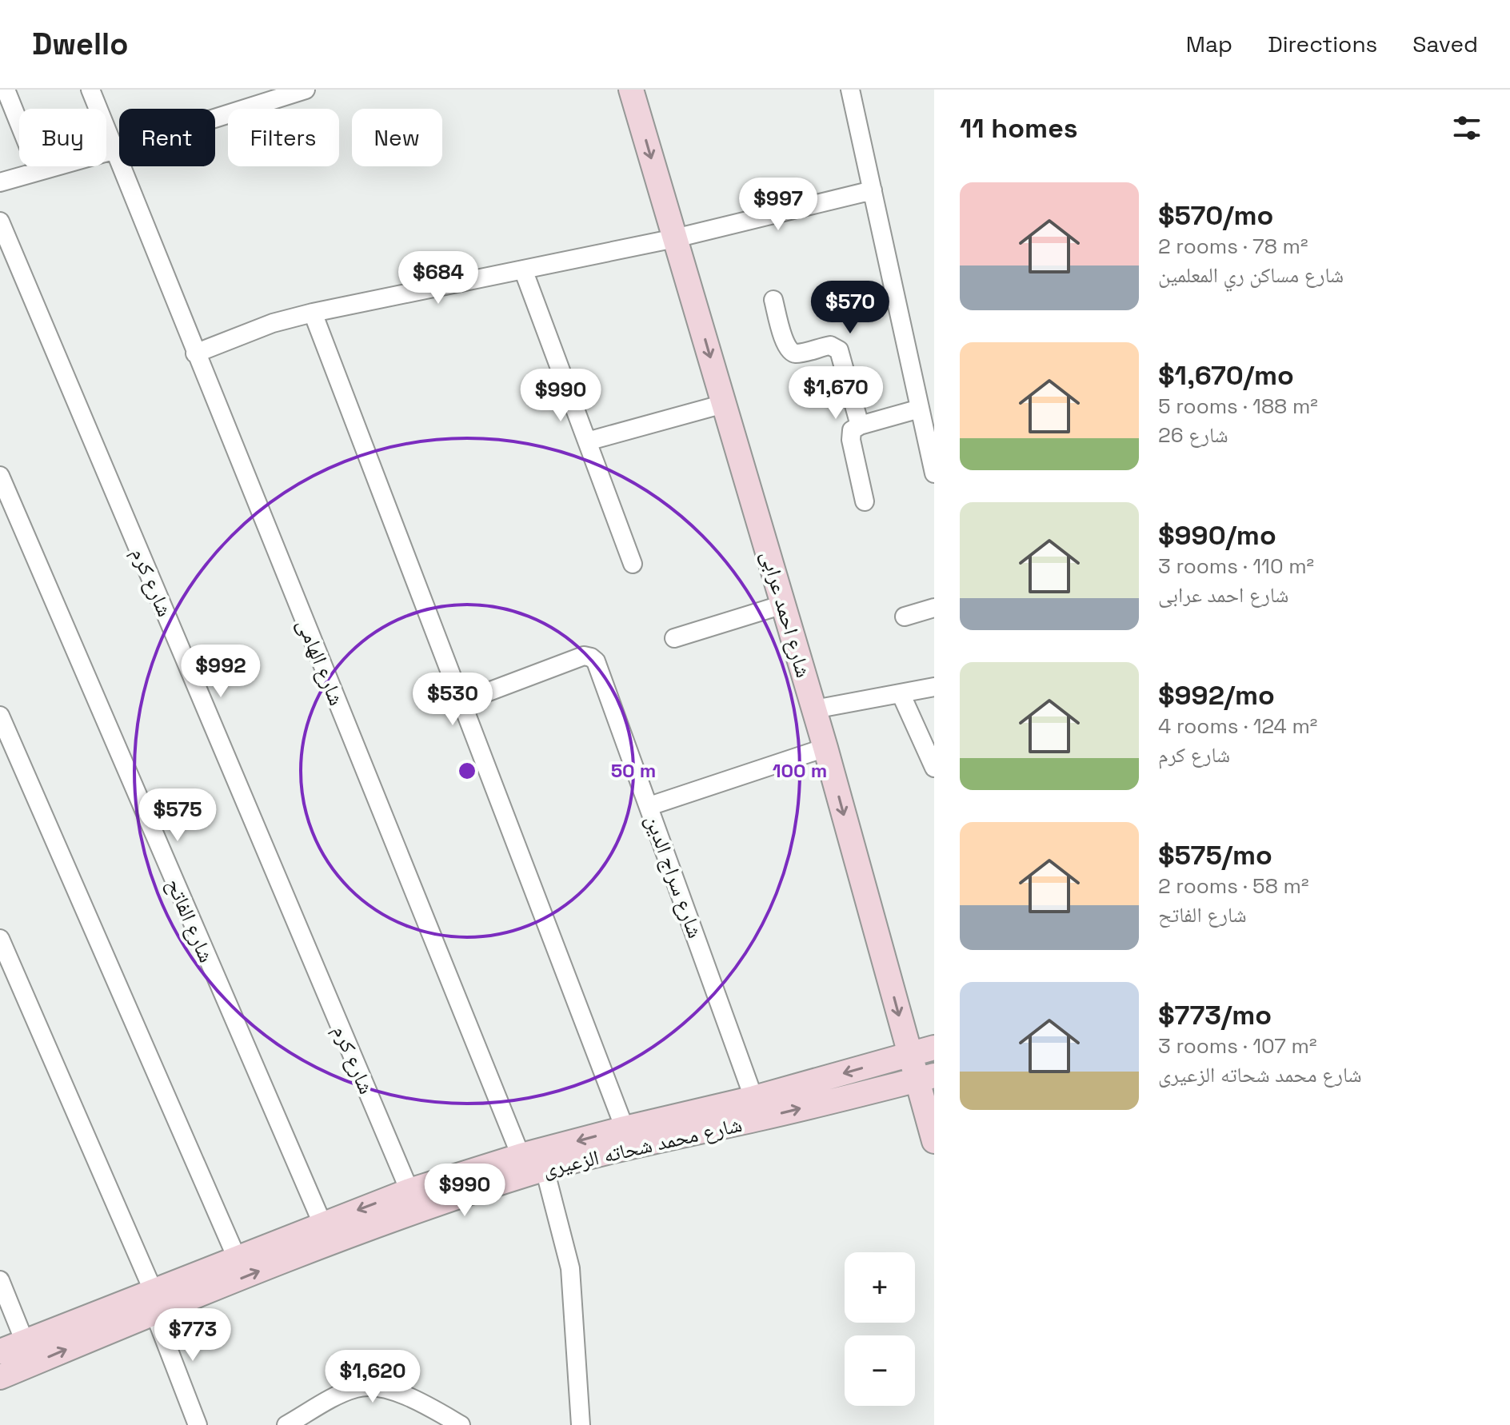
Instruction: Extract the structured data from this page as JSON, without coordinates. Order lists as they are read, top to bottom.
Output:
{
  "streets": {
    "street": [
      "شارع كرم",
      "شارع احمد عرابى",
      "شارع الهامى",
      "شارع سراج الدين",
      "شارع الفاتح",
      "شارع محمد شحاته الزعيرى"
    ]
  },
  "crossings": [
    ["شارع كرم", "شارع محمد شحاته الزعيرى"],
    ["شارع احمد عرابى", "شارع محمد شحاته الزعيرى"],
    ["شارع الهامى", "شارع محمد شحاته الزعيرى"],
    ["شارع سراج الدين", "شارع محمد شحاته الزعيرى"],
    ["شارع الفاتح", "شارع محمد شحاته الزعيرى"]
  ],
  "page": {
    "header": "Dwello",
    "nav": ["Map", "Directions", "Saved"],
    "heading": "11 homes",
    "chip": [
      "Buy",
      "Rent",
      "Filters",
      "New"
    ],
    "list": [
      {
        "name": "$570/mo",
        "note": "2 rooms · 78 m² · شارع مساكن ري المعلمين"
      },
      {
        "name": "$1,670/mo",
        "note": "5 rooms · 188 m² · شارع 26"
      },
      {
        "name": "$990/mo",
        "note": "3 rooms · 110 m² · شارع احمد عرابى"
      },
      {
        "name": "$992/mo",
        "note": "4 rooms · 124 m² · شارع كرم"
      },
      {
        "name": "$575/mo",
        "note": "2 rooms · 58 m² · شارع الفاتح"
      },
      {
        "name": "$773/mo",
        "note": "3 rooms · 107 m² · شارع محمد شحاته الزعيرى"
      }
    ],
    "price": [
      "$997",
      "$684",
      "$570",
      "$1,670",
      "$990",
      "$992",
      "$530",
      "$575",
      "$990",
      "$773",
      "$1,620"
    ],
    "map_buttons": ["+", "−"]
  },
  "rings": ["50 m", "100 m"]
}
